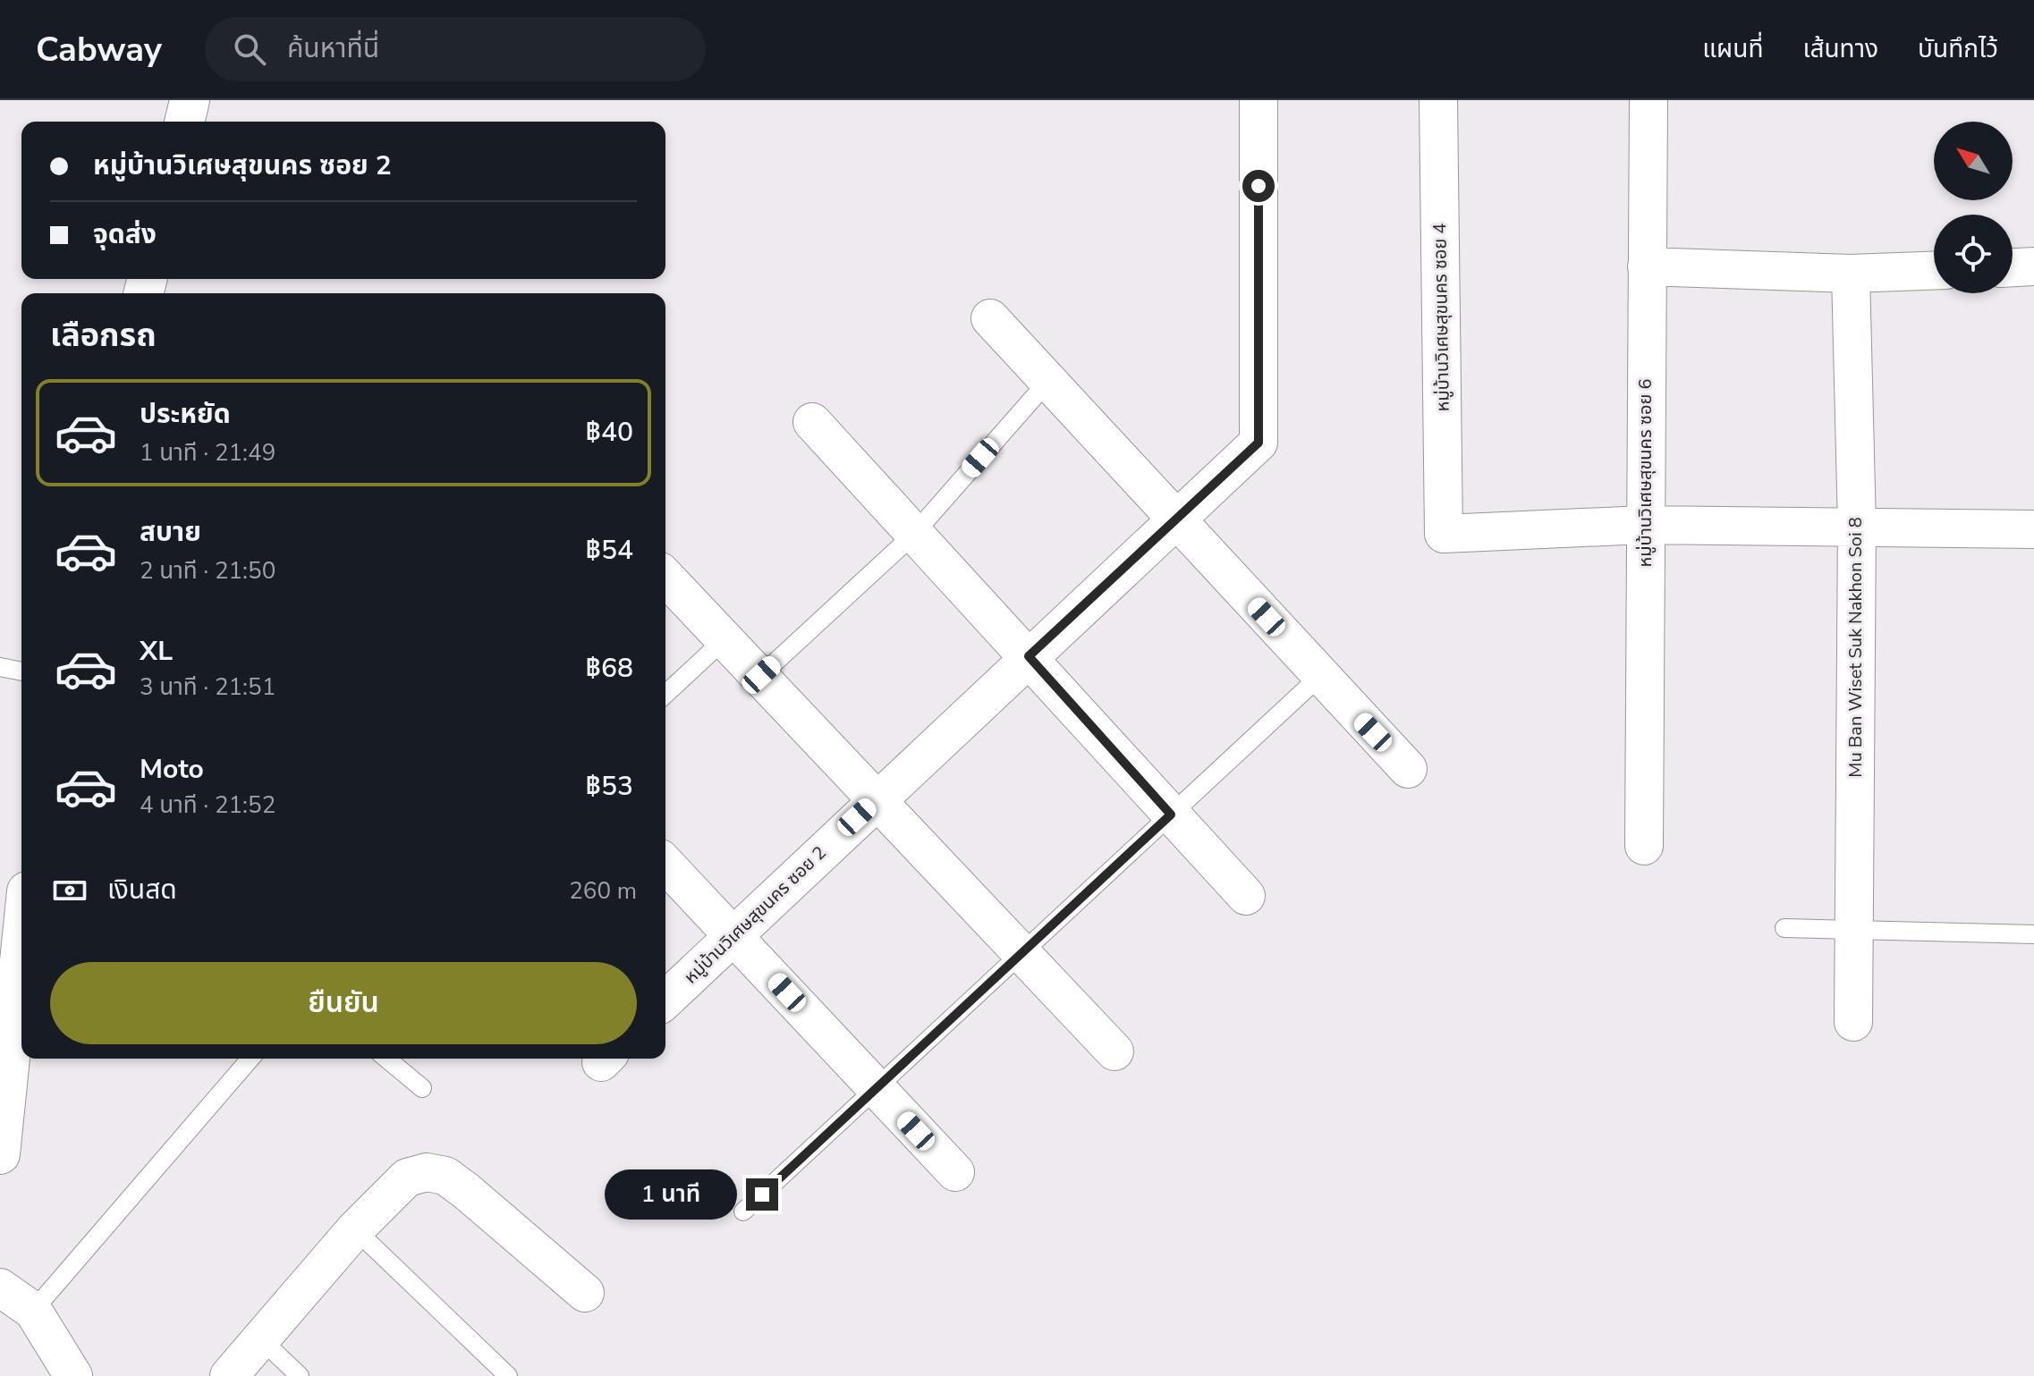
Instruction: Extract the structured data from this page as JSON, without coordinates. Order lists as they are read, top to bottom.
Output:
{
  "streets": {
    "street": [
      "หมู่บ้านวิเศษสุขนคร ซอย 4",
      "หมู่บ้านวิเศษสุขนคร ซอย 6",
      "Mu Ban Wiset Suk Nakhon Soi 8",
      "หมู่บ้านวิเศษสุขนคร ซอย 2"
    ]
  },
  "crossings": [
    ["หมู่บ้านวิเศษสุขนคร ซอย 4", "หมู่บ้านวิเศษสุขนคร ซอย 6"]
  ],
  "north": "top left",
  "page": {
    "header": "Cabway",
    "search": "ค้นหาที่นี่",
    "nav": ["แผนที่", "เส้นทาง", "บันทึกไว้"],
    "banner": ["หมู่บ้านวิเศษสุขนคร ซอย 2", "จุดส่ง"],
    "heading": "เลือกรถ",
    "list": [
      {
        "name": "ประหยัด",
        "note": "1 นาที · 21:49",
        "value": "฿40"
      },
      {
        "name": "สบาย",
        "note": "2 นาที · 21:50",
        "value": "฿54"
      },
      {
        "name": "XL",
        "note": "3 นาที · 21:51",
        "value": "฿68"
      },
      {
        "name": "Moto",
        "note": "4 นาที · 21:52",
        "value": "฿53"
      }
    ],
    "pay": ["เงินสด", "260 m"],
    "buttons": "ยืนยัน",
    "bubble": "1 นาที"
  }
}
